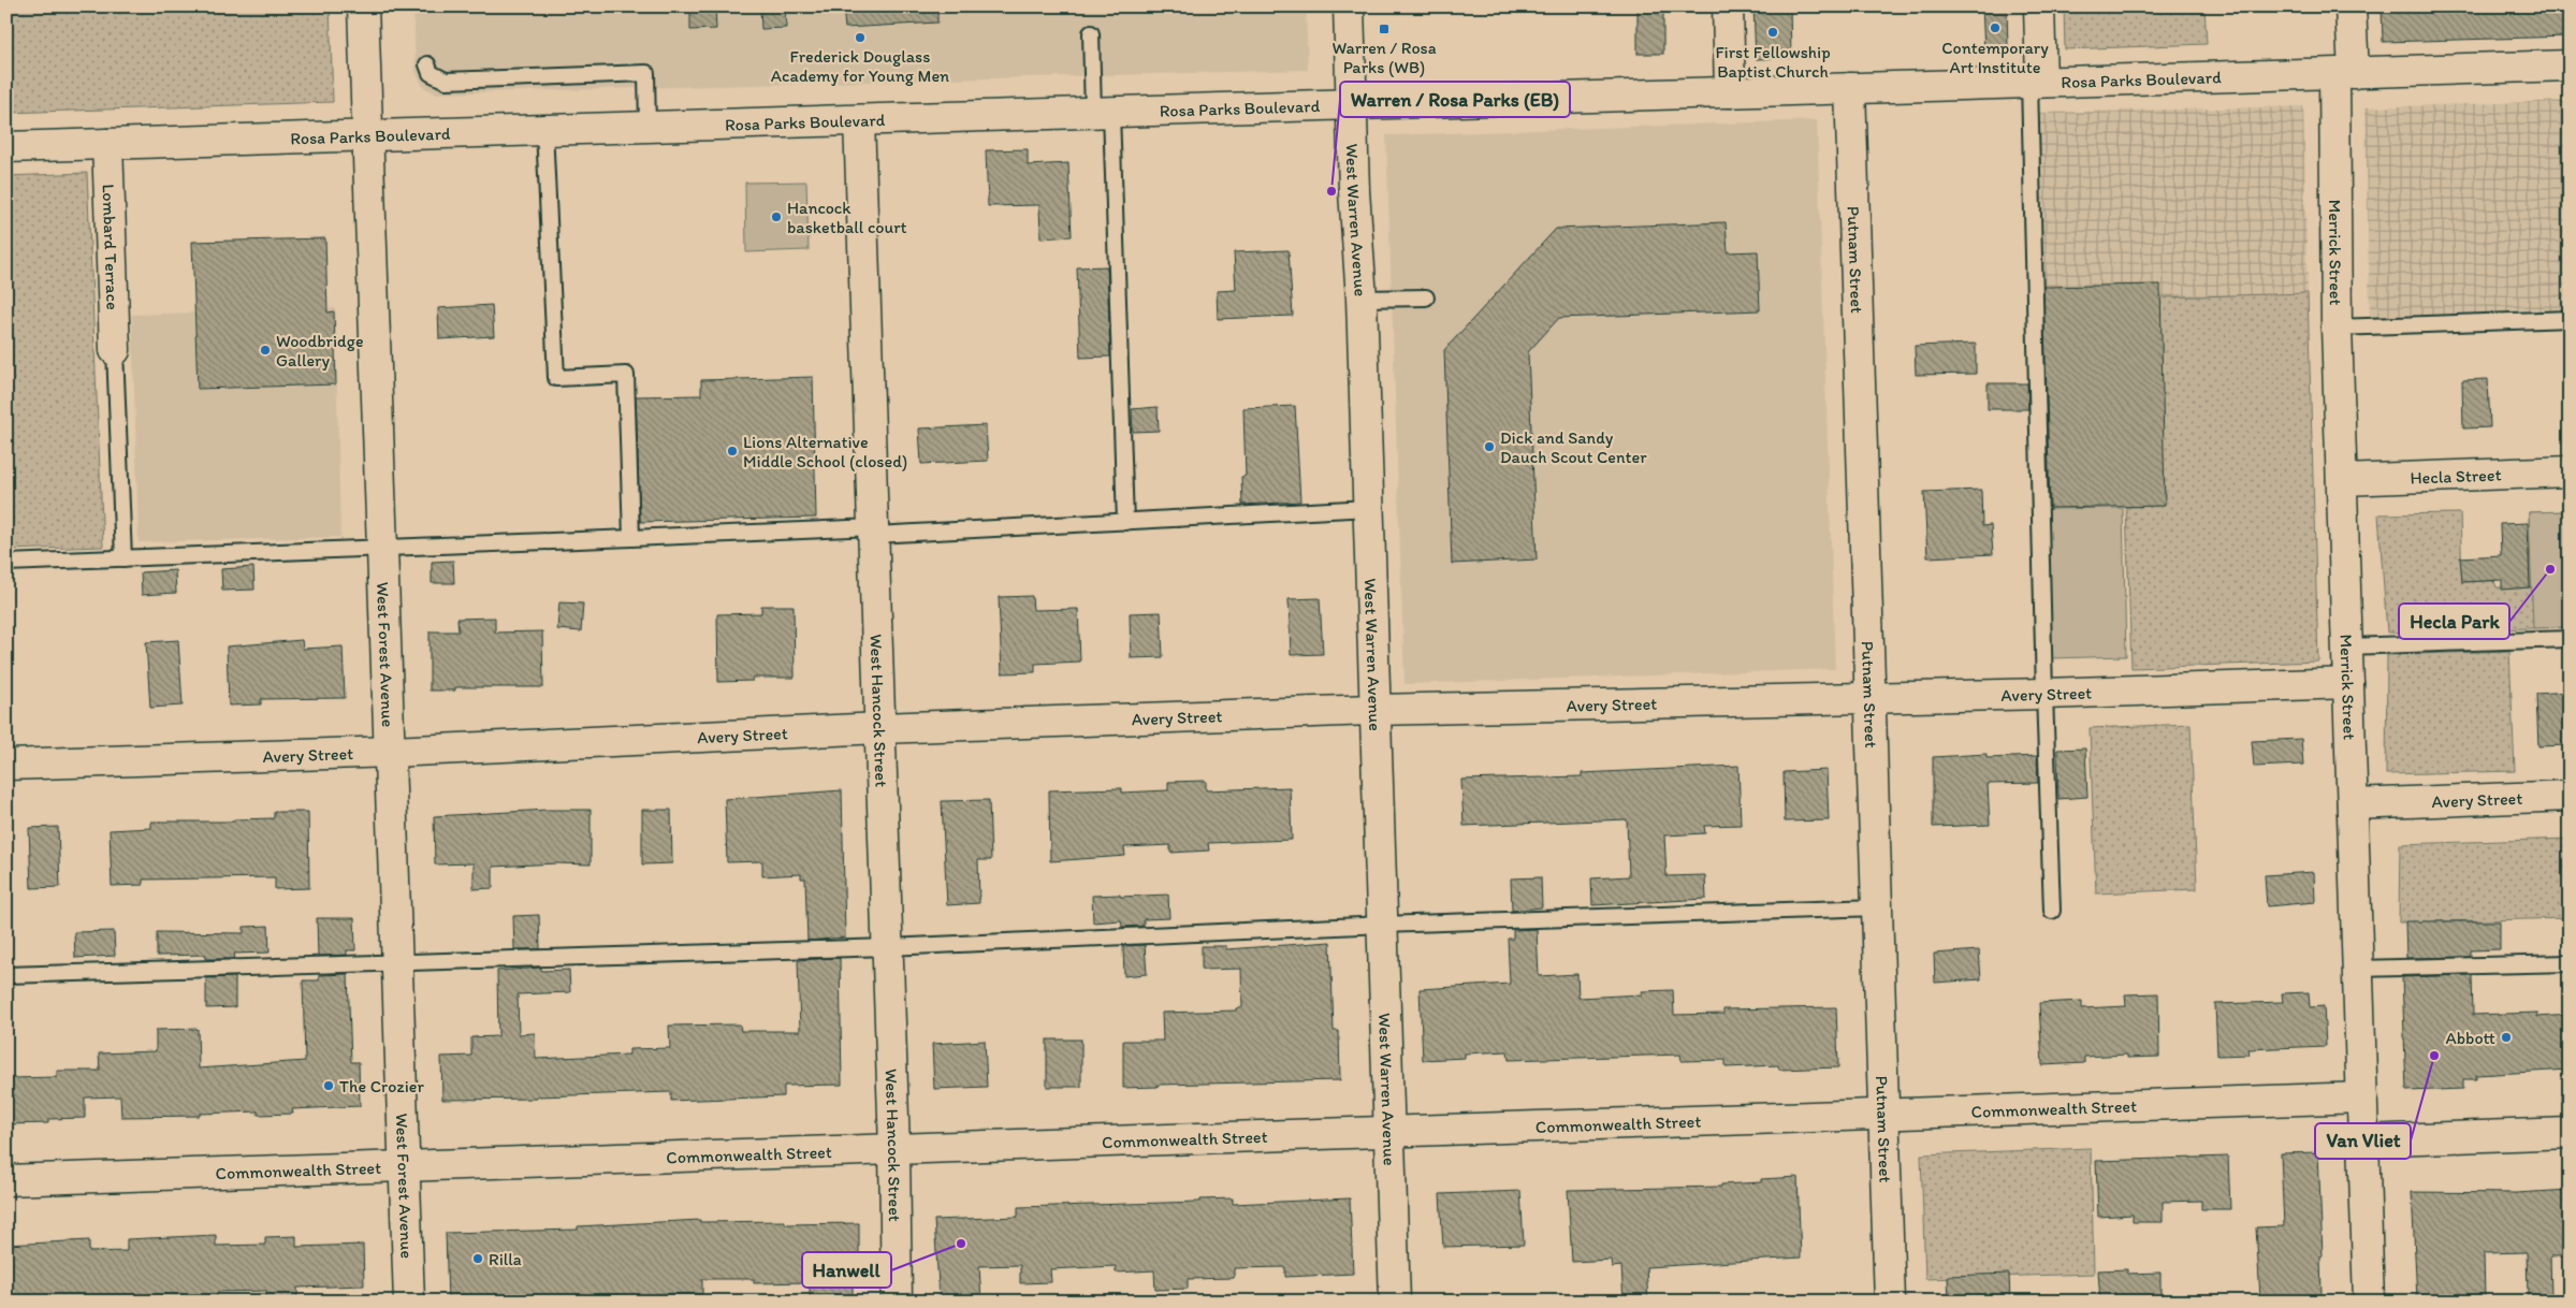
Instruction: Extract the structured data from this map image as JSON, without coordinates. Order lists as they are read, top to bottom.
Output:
{
  "streets": {
    "street": [
      "Rosa Parks Boulevard",
      "West Warren Avenue",
      "Lombard Terrace",
      "Merrick Street",
      "Putnam Street",
      "Hecla Street",
      "West Forest Avenue",
      "Avery Street",
      "West Hancock Street",
      "Commonwealth Street"
    ]
  },
  "crossings": [
    ["Rosa Parks Boulevard", "West Warren Avenue"],
    ["Rosa Parks Boulevard", "Lombard Terrace"],
    ["Rosa Parks Boulevard", "Merrick Street"],
    ["Rosa Parks Boulevard", "Putnam Street"],
    ["Rosa Parks Boulevard", "West Forest Avenue"],
    ["Rosa Parks Boulevard", "West Hancock Street"],
    ["West Warren Avenue", "Avery Street"],
    ["West Warren Avenue", "Commonwealth Street"],
    ["Merrick Street", "Hecla Street"],
    ["Merrick Street", "Avery Street"],
    ["Merrick Street", "Commonwealth Street"],
    ["Putnam Street", "Avery Street"],
    ["Putnam Street", "Commonwealth Street"],
    ["West Forest Avenue", "Avery Street"],
    ["West Forest Avenue", "Commonwealth Street"],
    ["Avery Street", "West Hancock Street"],
    ["West Hancock Street", "Commonwealth Street"]
  ],
  "places": {
    "other": [
      "Contemporary Art Institute",
      "First Fellowship Baptist Church",
      "Frederick Douglass Academy for Young Men",
      "Warren / Rosa Parks (EB)",
      "Hancock basketball court",
      "Woodbridge Gallery",
      "Dick and Sandy Dauch Scout Center",
      "Lions Alternative Middle School (closed)",
      "Hecla Park",
      "Abbott",
      "Van Vliet",
      "The Crozier",
      "Hanwell",
      "Rilla"
    ],
    "transit": ["Warren / Rosa Parks (WB)"]
  }
}
